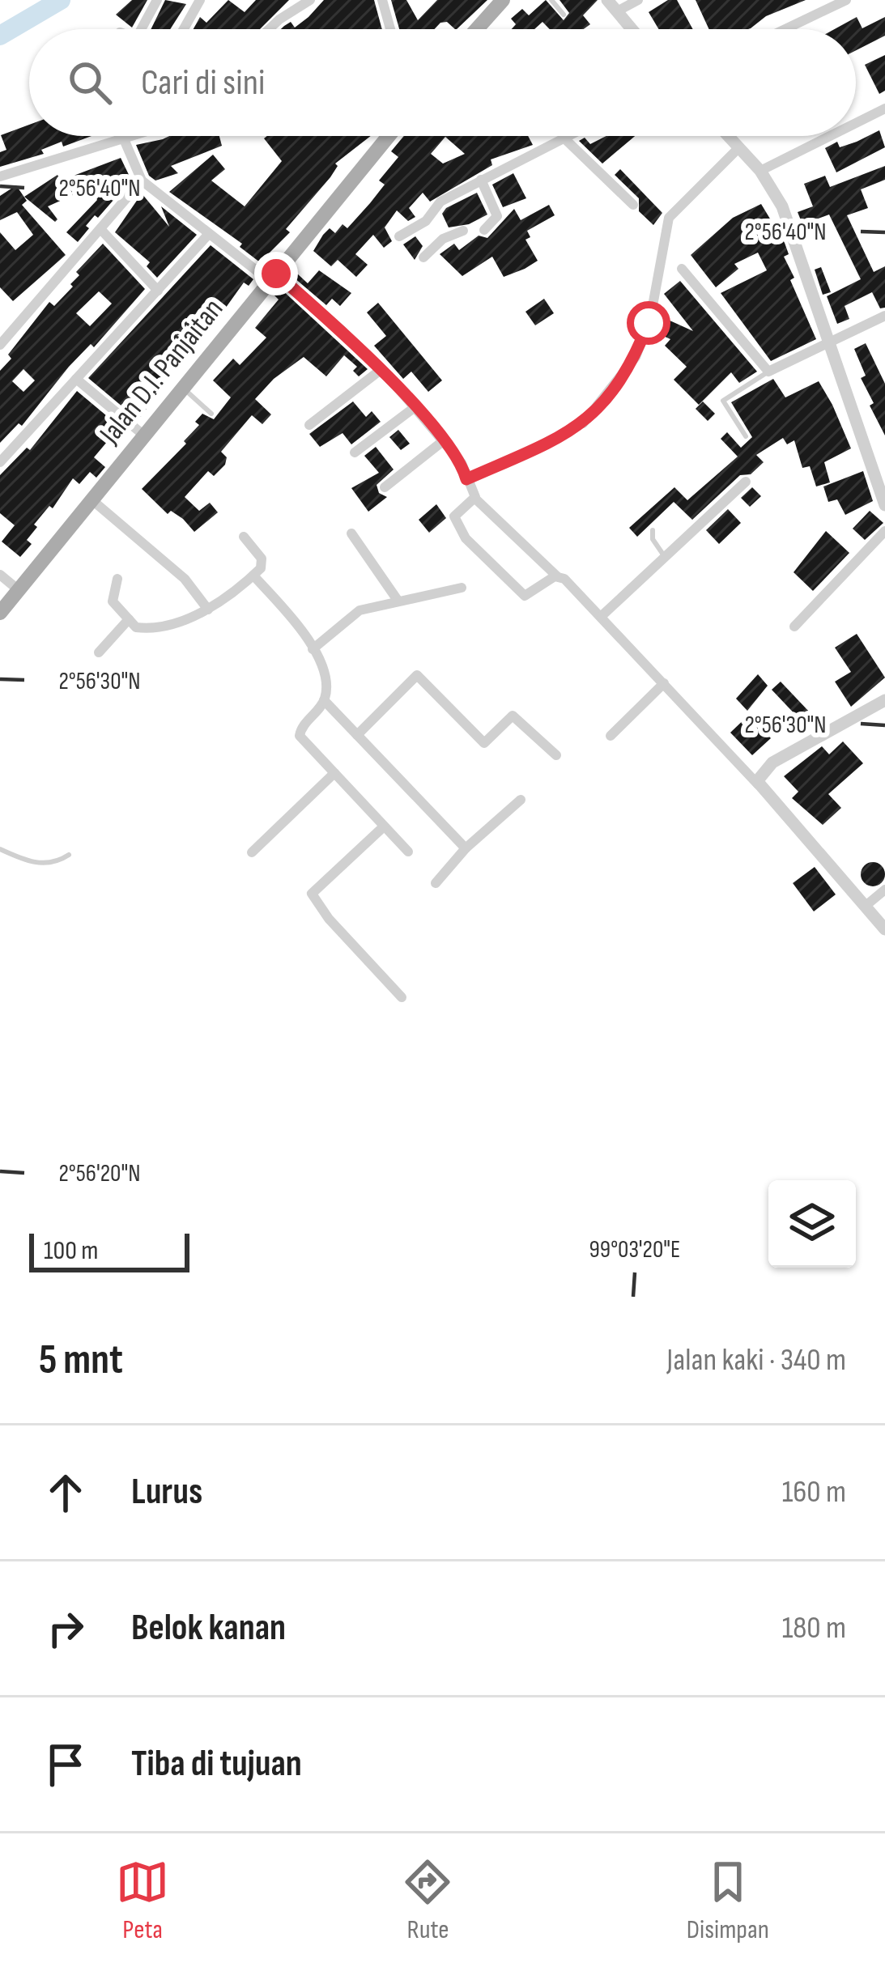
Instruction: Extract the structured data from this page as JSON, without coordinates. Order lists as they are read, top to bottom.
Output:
{
  "streets": {
    "main road": ["Jalan D.I. Panjaitan"]
  },
  "scale_bar": "100 m",
  "page": {
    "search": "Cari di sini",
    "scale": "100 m",
    "heading": ["5 mnt", "Jalan kaki · 340 m"],
    "list": [
      ["Lurus", "160 m"],
      ["Belok kanan", "180 m"],
      "Tiba di tujuan"
    ],
    "nav": ["Peta", "Rute", "Disimpan"]
  },
  "coordinates": [
    "2°56'40\"N",
    "2°56'30\"N",
    "2°56'20\"N",
    "99°03'20\"E"
  ]
}
